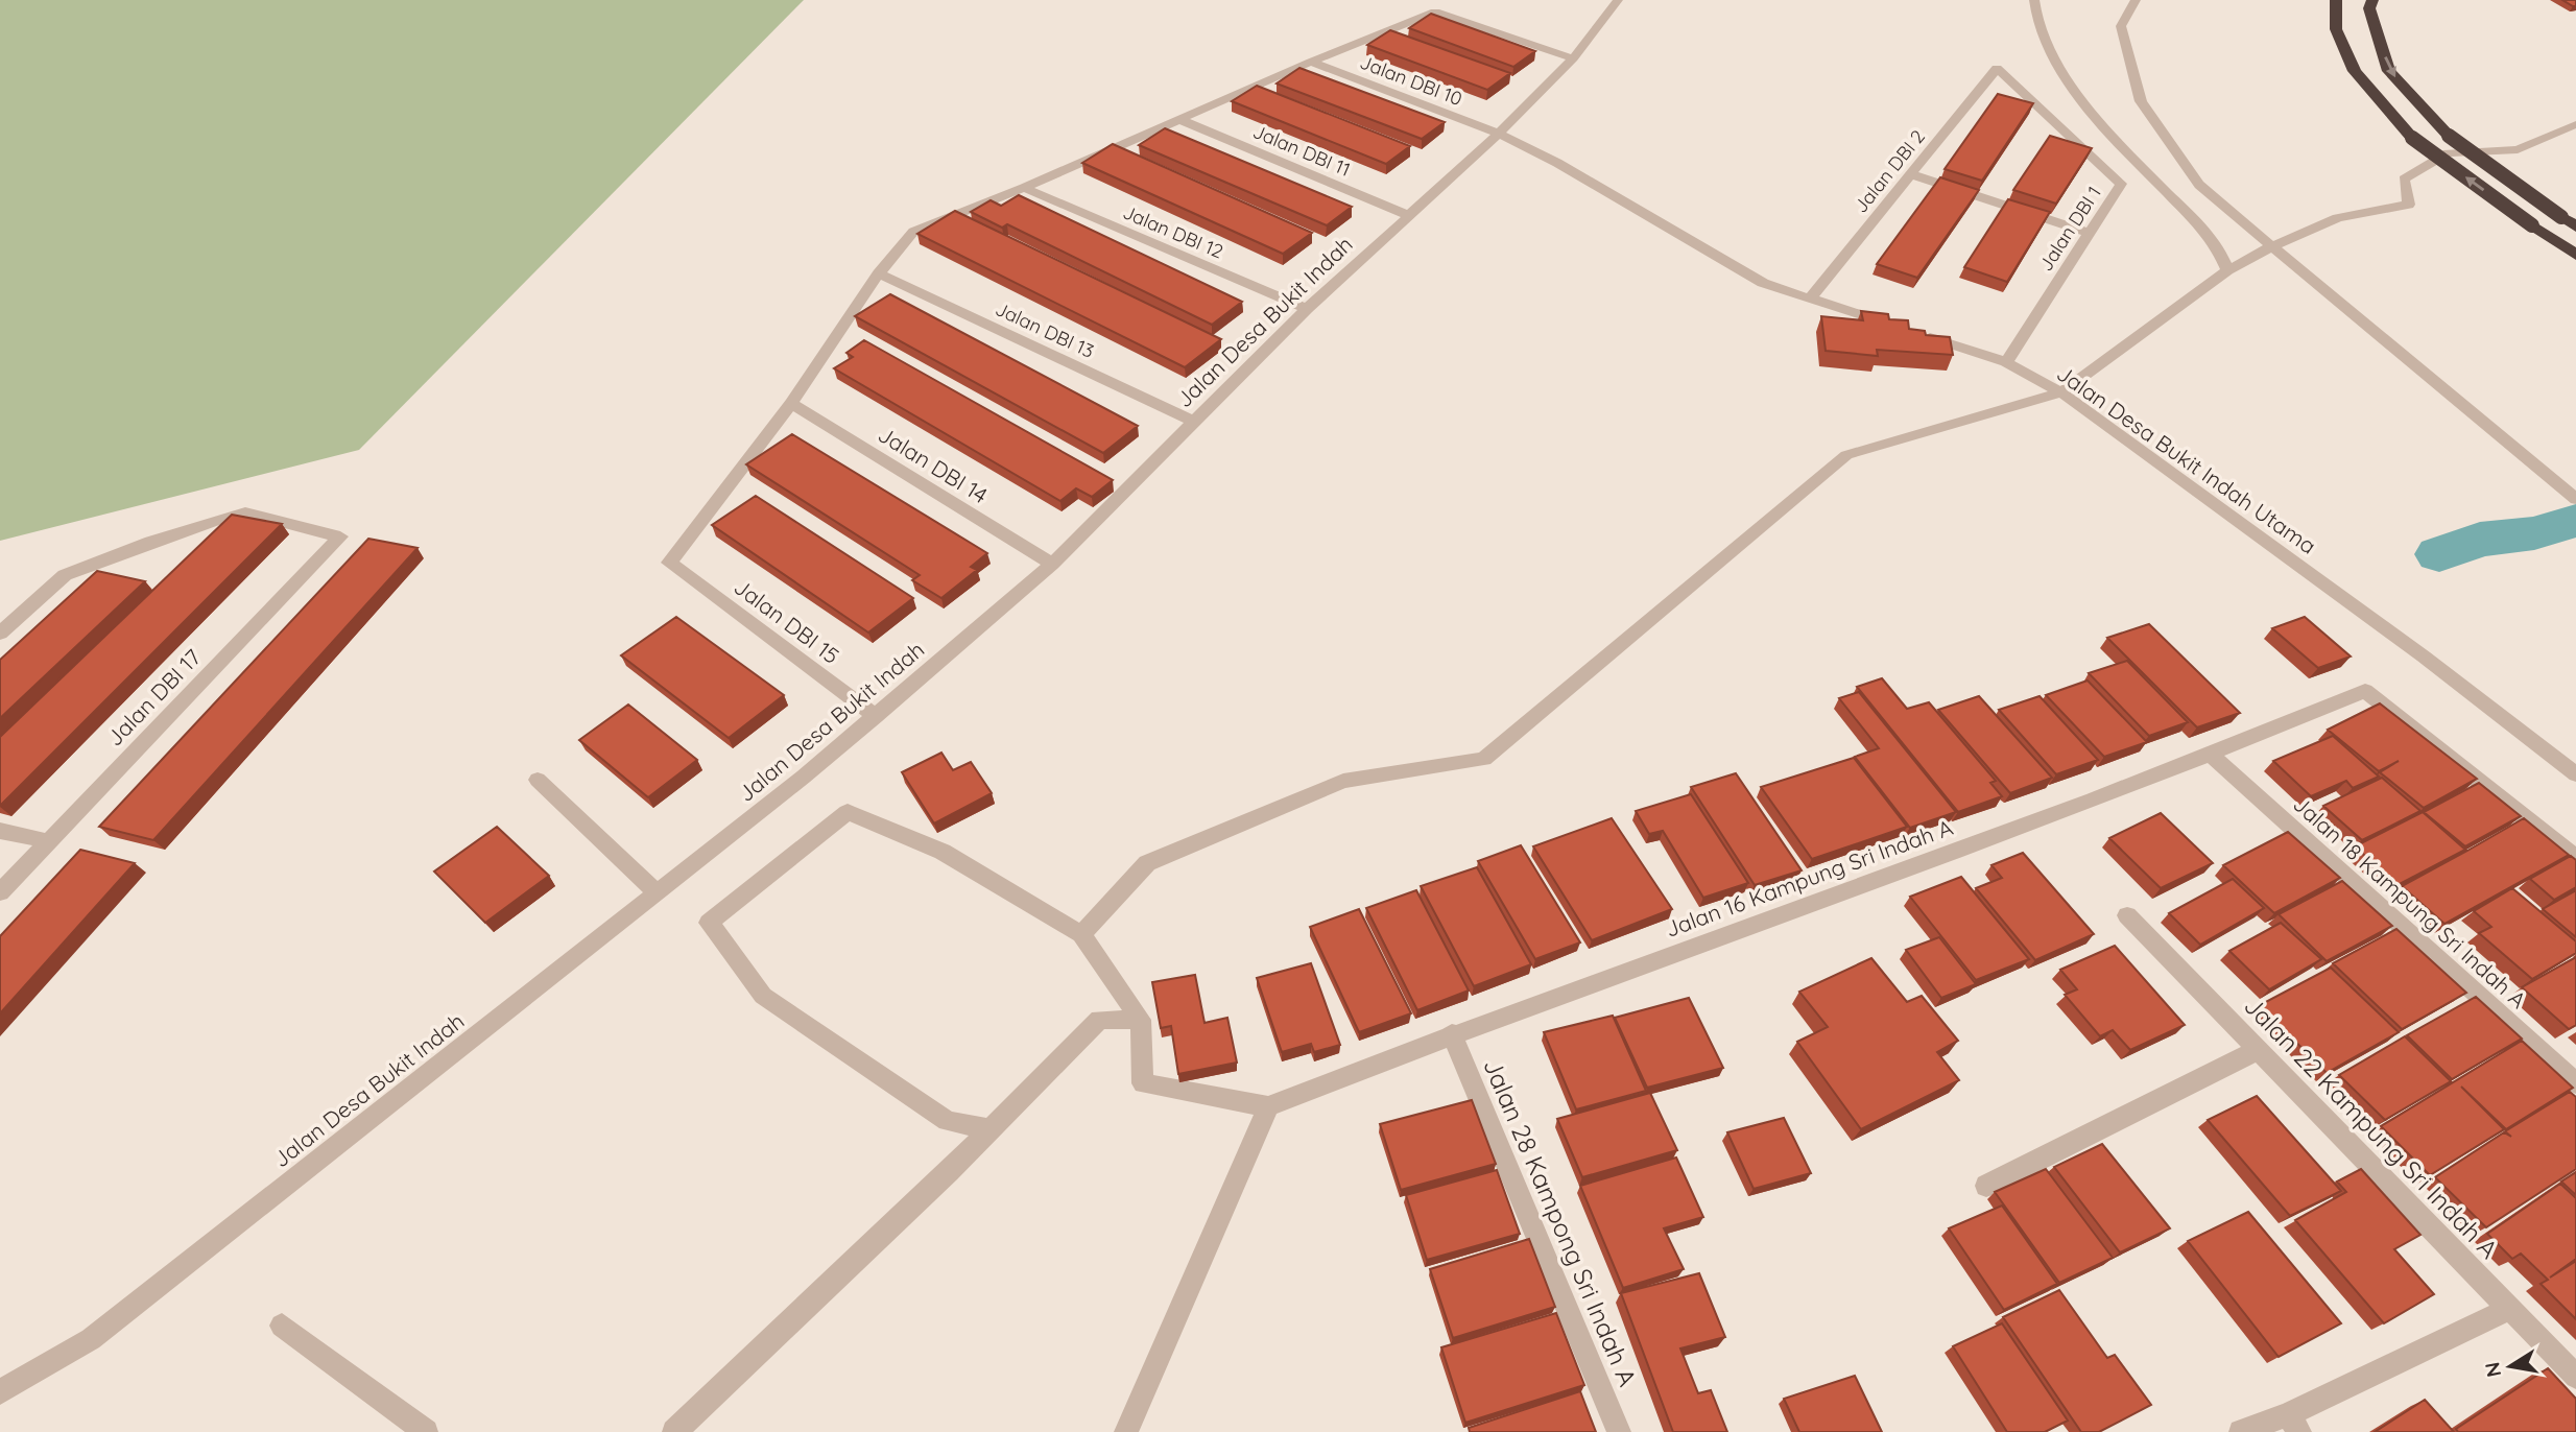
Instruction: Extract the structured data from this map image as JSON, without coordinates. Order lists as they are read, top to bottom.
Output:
{
  "streets": {
    "street": [
      "Jalan DBI 10",
      "Jalan DBI 11",
      "Jalan DBI 2",
      "Jalan DBI 1",
      "Jalan DBI 12",
      "Jalan Desa Bukit Indah",
      "Jalan DBI 13",
      "Jalan Desa Bukit Indah Utama",
      "Jalan DBI 14",
      "Jalan DBI 15",
      "Jalan DBI 17",
      "Jalan 16 Kampung Sri Indah A",
      "Jalan 18 Kampung Sri Indah A",
      "Jalan 22 Kampung Sri Indah A",
      "Jalan 28 Kampong Sri Indah A"
    ]
  },
  "crossings": [
    ["Jalan DBI 10", "Jalan Desa Bukit Indah"],
    ["Jalan DBI 10", "Jalan Desa Bukit Indah Utama"],
    ["Jalan DBI 11", "Jalan Desa Bukit Indah"],
    ["Jalan DBI 2", "Jalan DBI 1"],
    ["Jalan DBI 2", "Jalan Desa Bukit Indah Utama"],
    ["Jalan DBI 1", "Jalan Desa Bukit Indah Utama"],
    ["Jalan DBI 12", "Jalan Desa Bukit Indah"],
    ["Jalan Desa Bukit Indah", "Jalan DBI 13"],
    ["Jalan Desa Bukit Indah", "Jalan Desa Bukit Indah Utama"],
    ["Jalan Desa Bukit Indah", "Jalan DBI 14"],
    ["Jalan Desa Bukit Indah", "Jalan DBI 15"],
    ["Jalan DBI 14", "Jalan DBI 15"],
    ["Jalan 16 Kampung Sri Indah A", "Jalan 18 Kampung Sri Indah A"],
    ["Jalan 16 Kampung Sri Indah A", "Jalan 28 Kampong Sri Indah A"]
  ],
  "north": "left"
}
